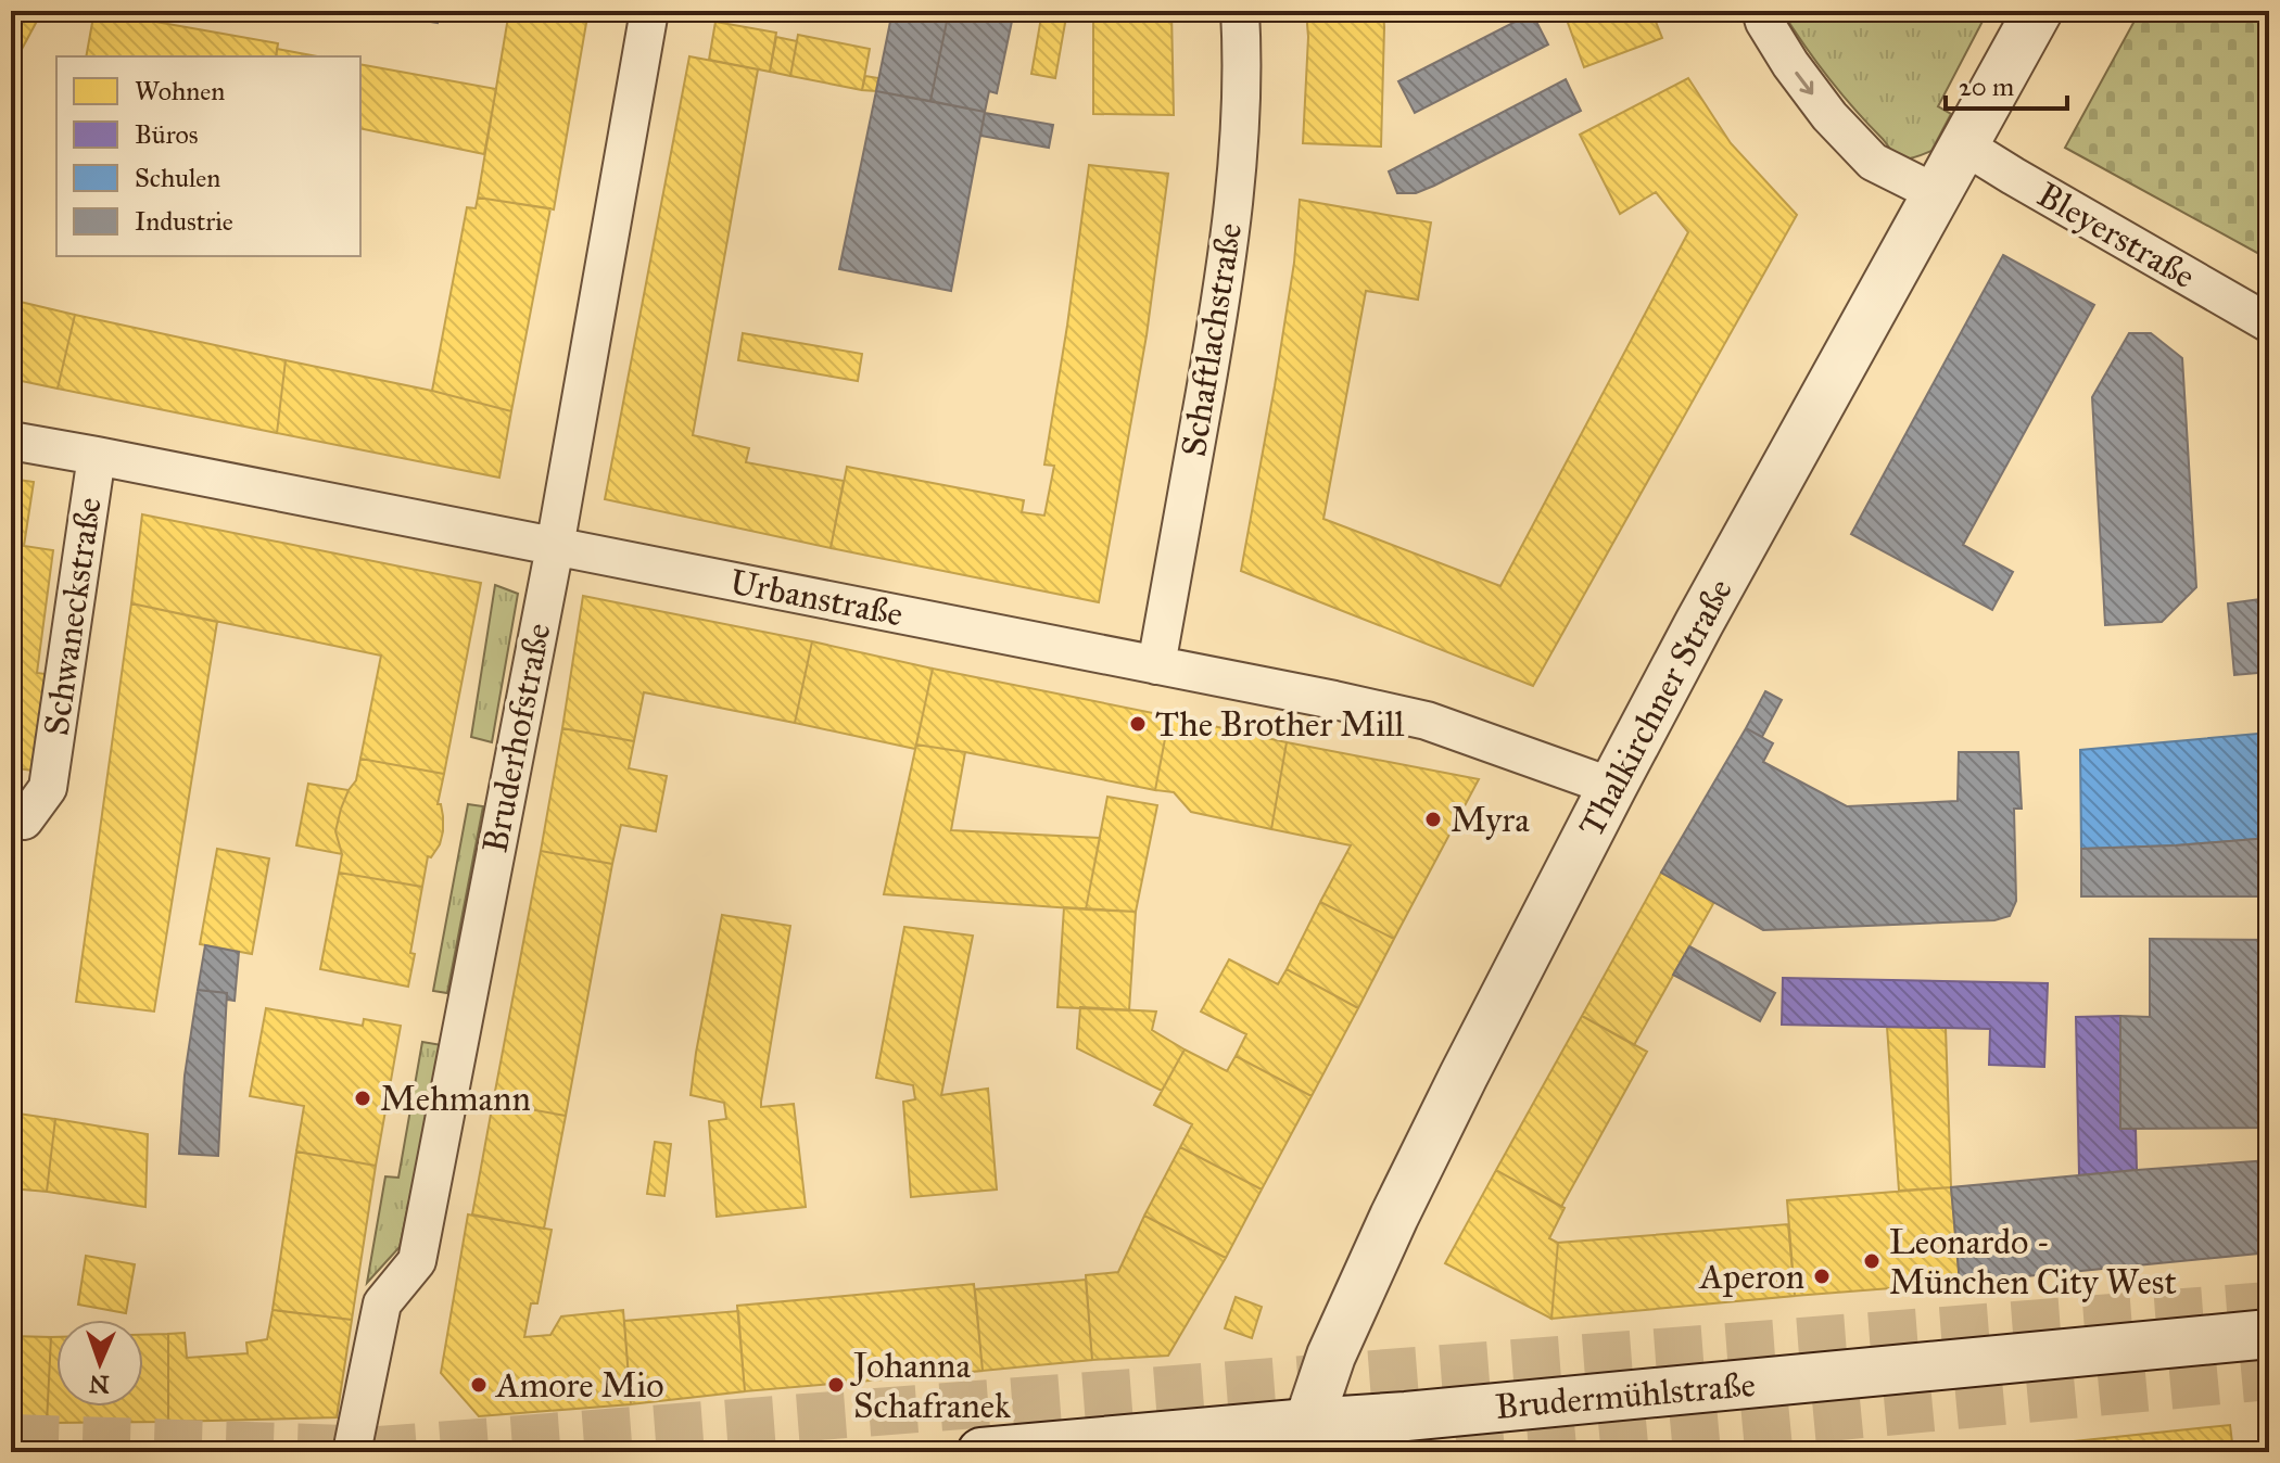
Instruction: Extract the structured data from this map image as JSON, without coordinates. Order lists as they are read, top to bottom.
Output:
{
  "streets": {
    "street": [
      "Bleyerstraße",
      "Schaftlachstraße",
      "Urbanstraße",
      "Schwaneckstraße",
      "Thalkirchner Straße",
      "Bruderhofstraße",
      "Brudermühlstraße"
    ]
  },
  "crossings": [
    ["Bleyerstraße", "Thalkirchner Straße"],
    ["Schaftlachstraße", "Urbanstraße"],
    ["Urbanstraße", "Schwaneckstraße"],
    ["Urbanstraße", "Thalkirchner Straße"],
    ["Urbanstraße", "Bruderhofstraße"],
    ["Thalkirchner Straße", "Brudermühlstraße"]
  ],
  "places": [
    "The Brother Mill",
    "Myra",
    "Mehmann",
    "Leonardo - München City West",
    "Aperon",
    "Amore Mio",
    "Johanna Schafranek"
  ],
  "legend": [
    "Wohnen",
    "Büros",
    "Schulen",
    "Industrie"
  ],
  "scale_bar": "20 m",
  "north": "bottom"
}
